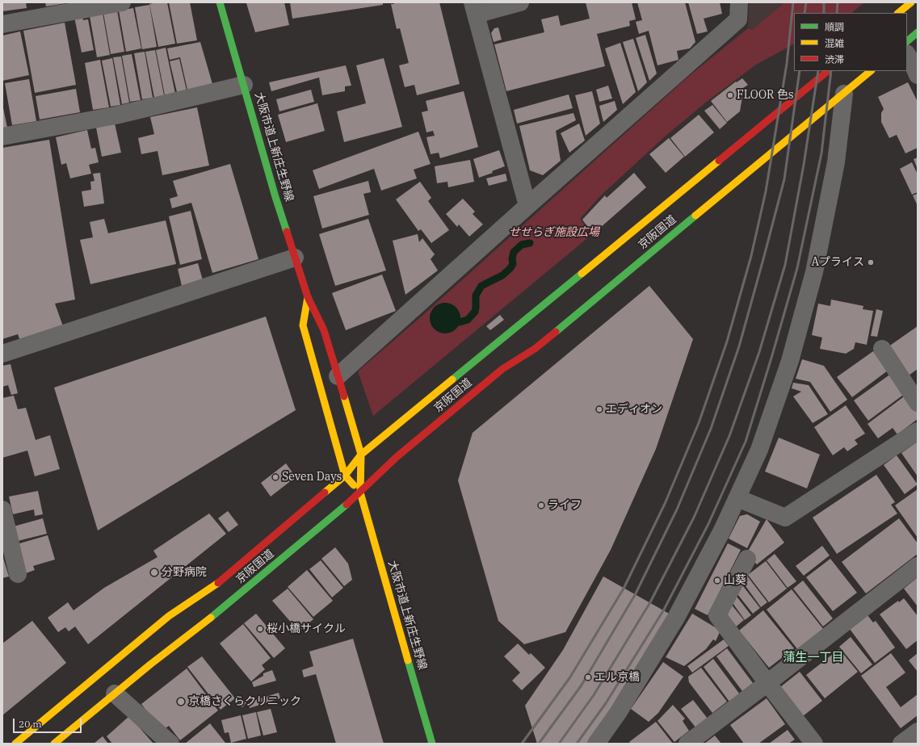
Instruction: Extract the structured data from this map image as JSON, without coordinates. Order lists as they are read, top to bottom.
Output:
{
  "streets": {
    "main road": ["大阪市道上新庄生野線", "京阪国道"]
  },
  "crossings": [
    ["大阪市道上新庄生野線", "京阪国道"]
  ],
  "districts": ["蒲生一丁目"],
  "parks": ["せせらぎ施設広場"],
  "places": [
    "FLOOR 色s",
    "Aプライス",
    "エディオン",
    "Seven Days",
    "ライフ",
    "分野病院",
    "山葵",
    "桜小橋サイクル",
    "エル京橋",
    "京橋さくらクリニック"
  ],
  "legend": ["順調", "混雑", "渋滞"],
  "scale_bar": "20 m"
}
